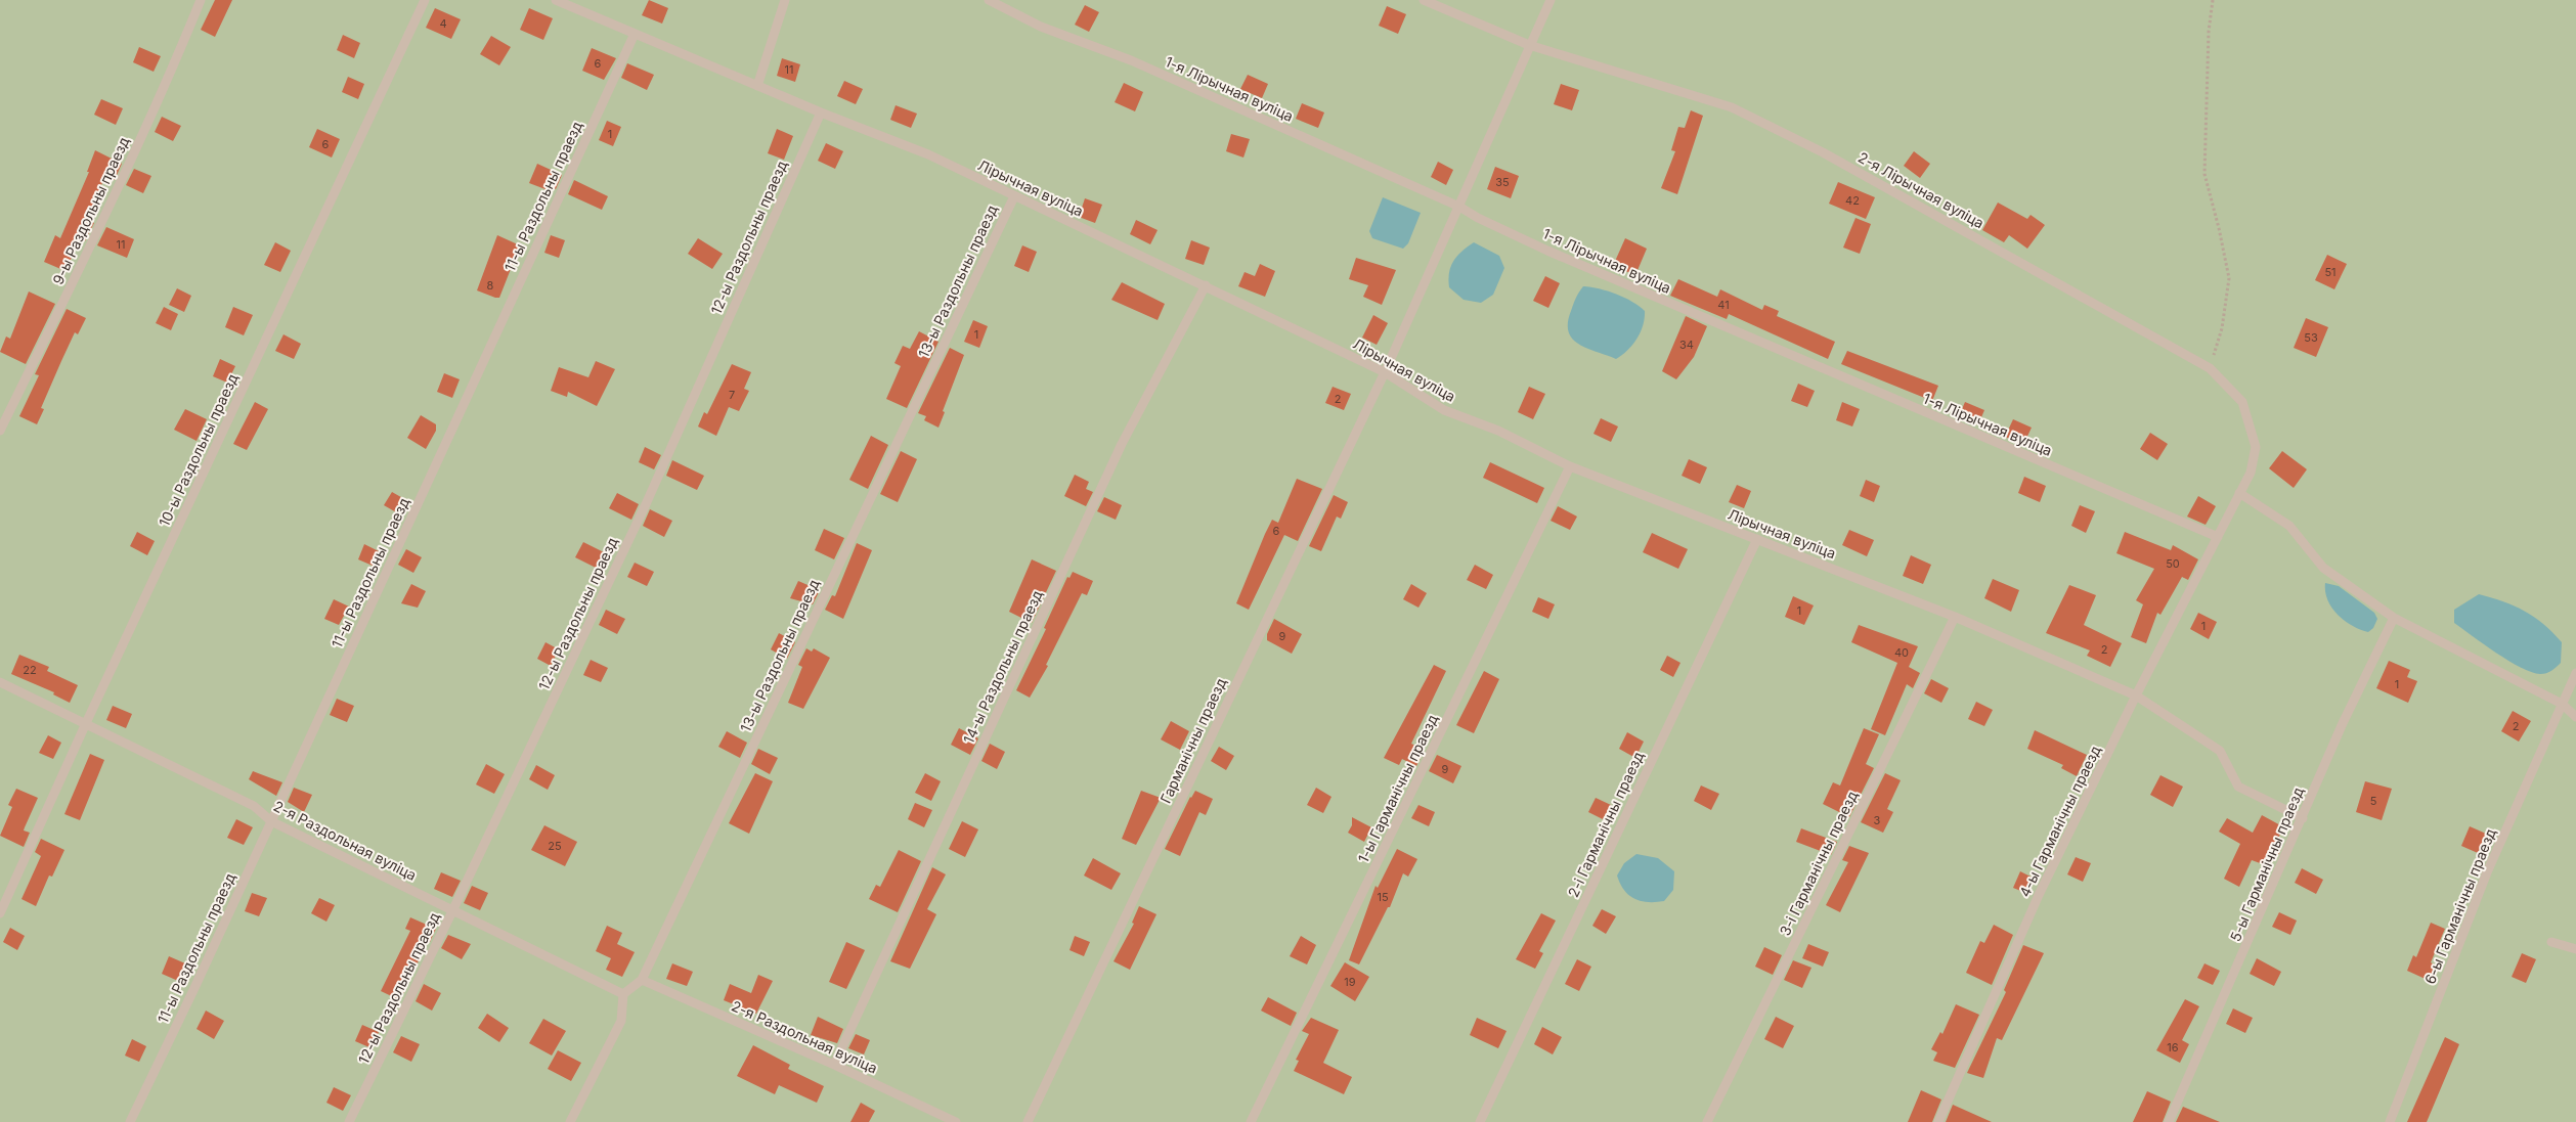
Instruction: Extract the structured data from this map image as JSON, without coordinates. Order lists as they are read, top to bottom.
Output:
{
  "streets": {
    "lane": [
      "1-я Лірычная вуліца",
      "Лірычная вуліца",
      "2-я Лірычная вуліца",
      "11-ы Раздольны праезд",
      "9-ы Раздольны праезд",
      "12-ы Раздольны праезд",
      "13-ы Раздольны праезд",
      "10-ы Раздольны праезд",
      "14-ы Раздольны праезд",
      "Гарманічны праезд",
      "1-ы Гарманічны праезд",
      "4-ы Гарманічны праезд",
      "2-і Гарманічны праезд",
      "2-я Раздольная вуліца",
      "3-і Гарманічны праезд",
      "5-ы Гарманічны праезд",
      "6-ы Гарманічны праезд"
    ]
  },
  "crossings": [
    ["1-я Лірычная вуліца", "2-я Лірычная вуліца"],
    ["1-я Лірычная вуліца", "Гарманічны праезд"],
    ["1-я Лірычная вуліца", "4-ы Гарманічны праезд"],
    ["Лірычная вуліца", "11-ы Раздольны праезд"],
    ["Лірычная вуліца", "12-ы Раздольны праезд"],
    ["Лірычная вуліца", "13-ы Раздольны праезд"],
    ["Лірычная вуліца", "14-ы Раздольны праезд"],
    ["Лірычная вуліца", "Гарманічны праезд"],
    ["Лірычная вуліца", "1-ы Гарманічны праезд"],
    ["Лірычная вуліца", "4-ы Гарманічны праезд"],
    ["Лірычная вуліца", "2-і Гарманічны праезд"],
    ["Лірычная вуліца", "3-і Гарманічны праезд"],
    ["Лірычная вуліца", "5-ы Гарманічны праезд"],
    ["2-я Лірычная вуліца", "Гарманічны праезд"],
    ["2-я Лірычная вуліца", "4-ы Гарманічны праезд"],
    ["11-ы Раздольны праезд", "2-я Раздольная вуліца"],
    ["12-ы Раздольны праезд", "2-я Раздольная вуліца"],
    ["13-ы Раздольны праезд", "2-я Раздольная вуліца"],
    ["10-ы Раздольны праезд", "2-я Раздольная вуліца"],
    ["14-ы Раздольны праезд", "2-я Раздольная вуліца"]
  ],
  "house_numbers": [
    "4",
    "6",
    "11",
    "1",
    "6",
    "35",
    "42",
    "11",
    "51",
    "8",
    "41",
    "1",
    "53",
    "34",
    "7",
    "2",
    "6",
    "50",
    "1",
    "1",
    "9",
    "2",
    "40",
    "22",
    "1",
    "2",
    "9",
    "5",
    "3",
    "25",
    "15",
    "19",
    "16"
  ]
}
